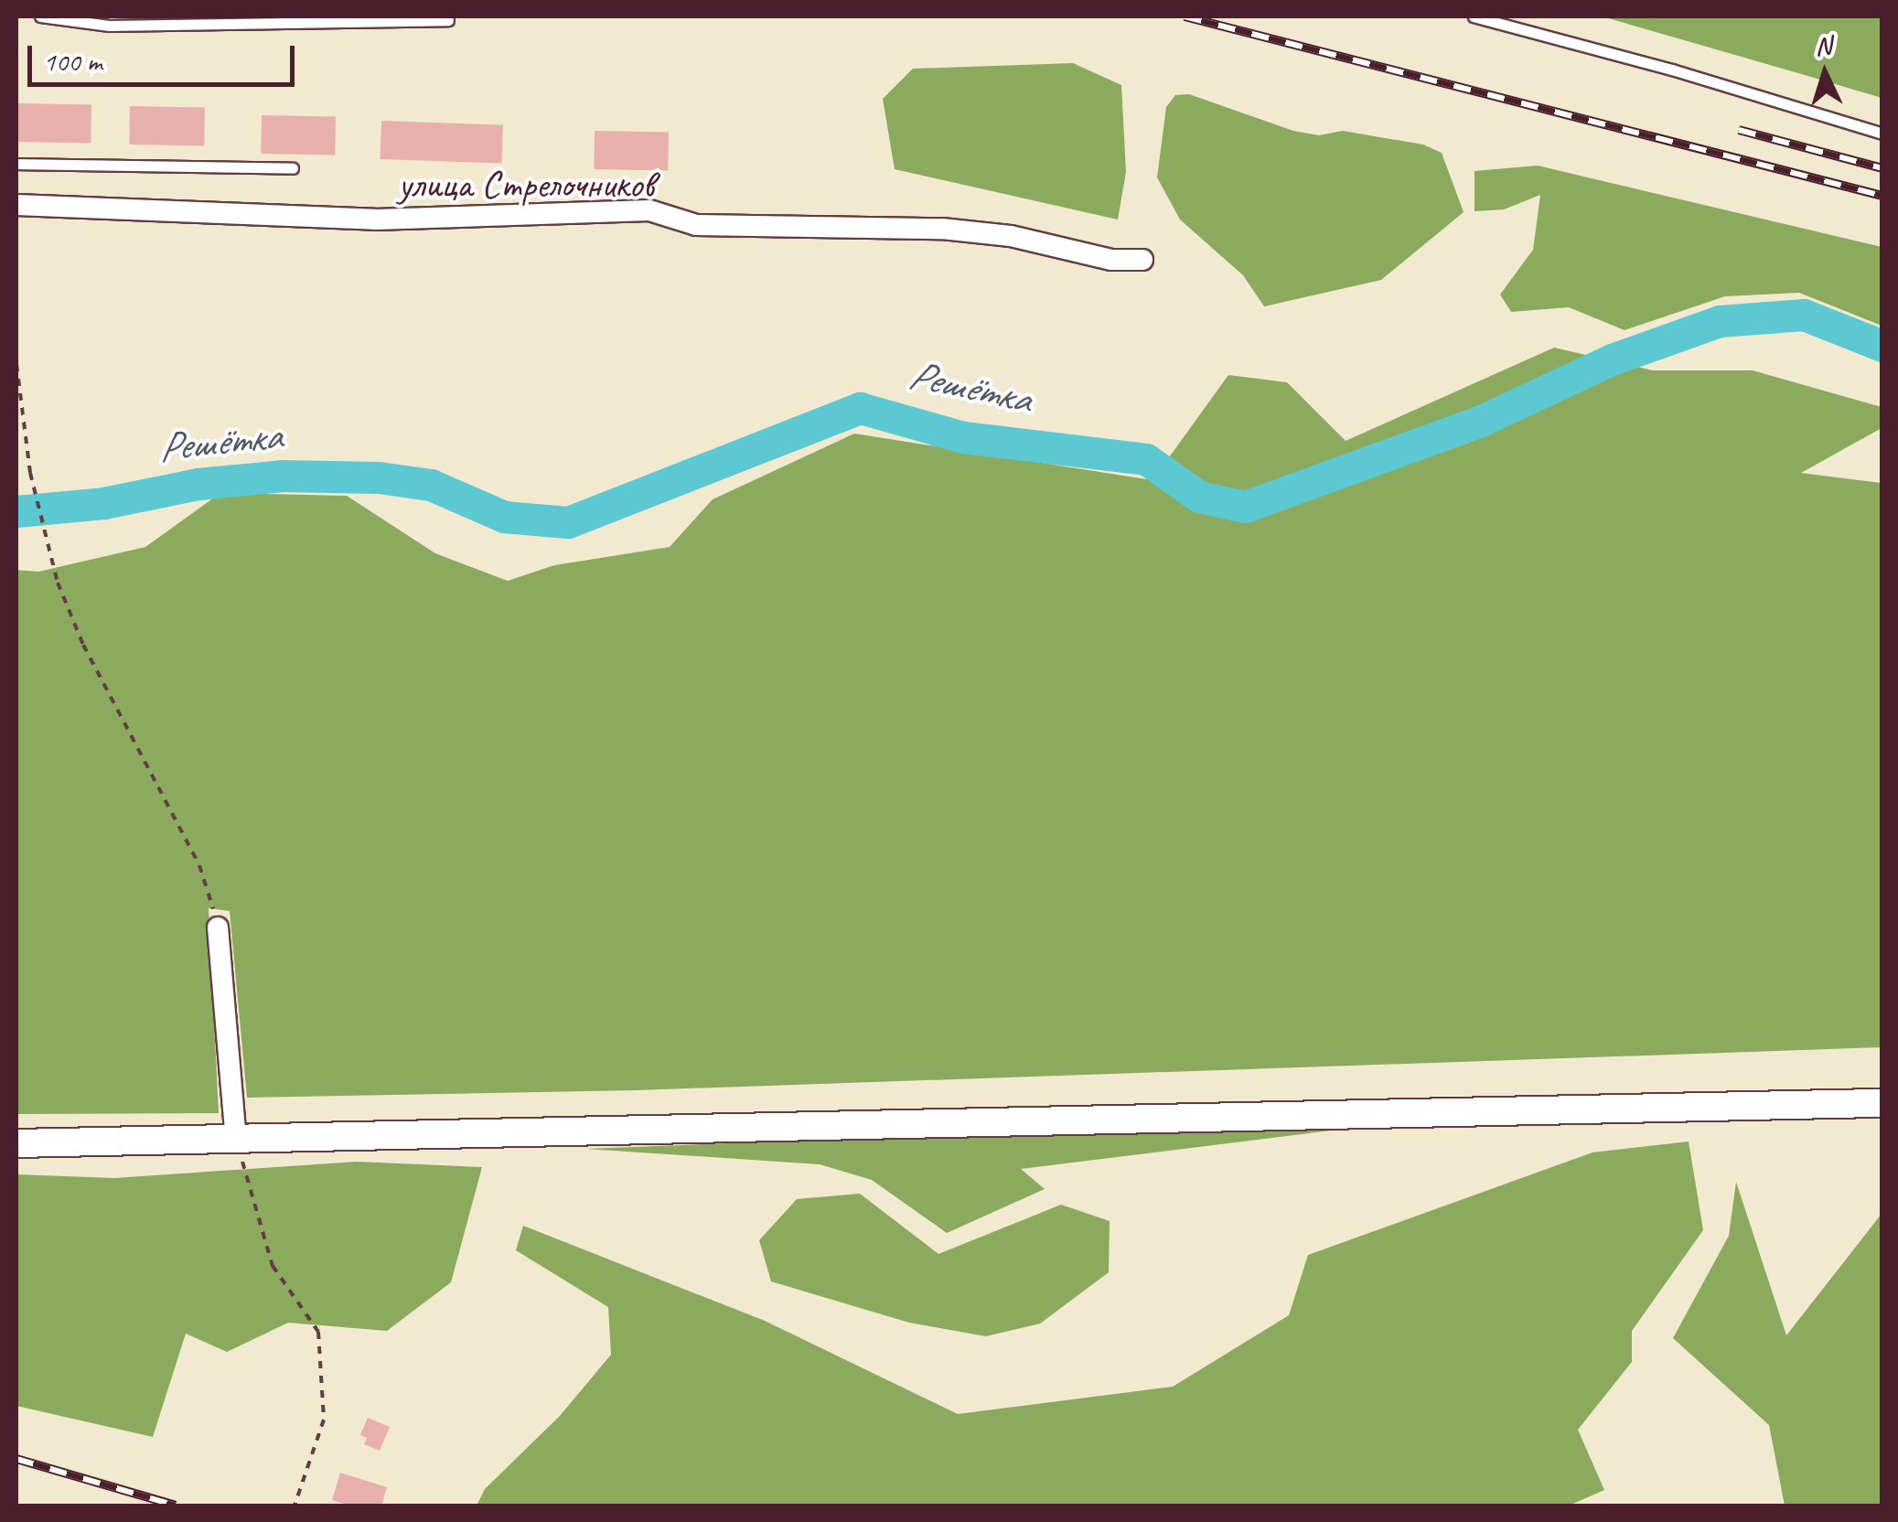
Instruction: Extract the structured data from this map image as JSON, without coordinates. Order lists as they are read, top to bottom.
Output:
{
  "streets": {
    "street": ["улица Стрелочников"]
  },
  "water": ["Решётка"],
  "scale_bar": "100 m",
  "north": "top"
}
